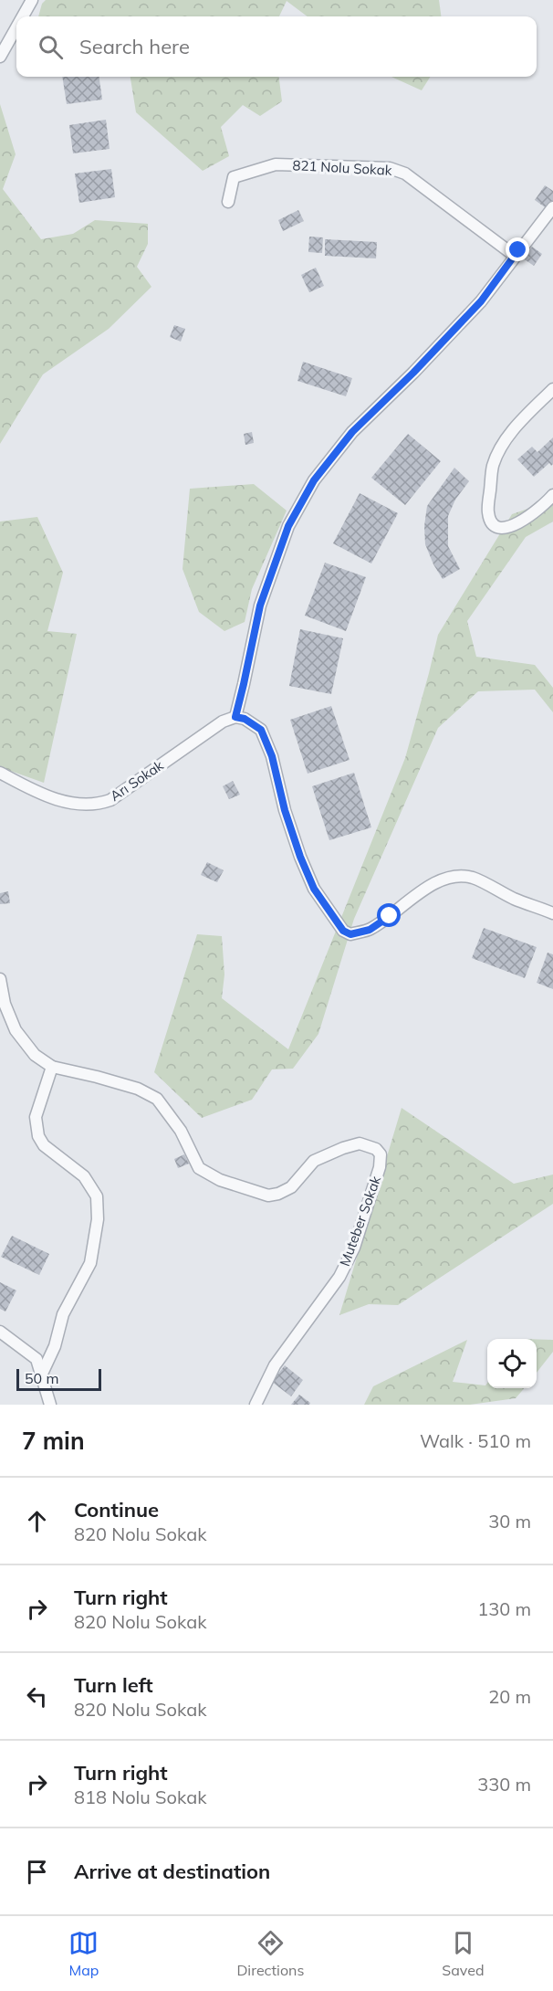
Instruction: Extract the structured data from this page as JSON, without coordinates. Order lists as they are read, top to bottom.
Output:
{
  "streets": {
    "street": ["821 Nolu Sokak", "Arı Sokak", "Muteber Sokak"]
  },
  "scale_bar": "50 m",
  "page": {
    "search": "Search here",
    "scale": "50 m",
    "heading": ["7 min", "Walk · 510 m"],
    "list": [
      ["Continue", "820 Nolu Sokak", "30 m"],
      ["Turn right", "820 Nolu Sokak", "130 m"],
      ["Turn left", "820 Nolu Sokak", "20 m"],
      ["Turn right", "818 Nolu Sokak", "330 m"],
      "Arrive at destination"
    ],
    "nav": ["Map", "Directions", "Saved"]
  }
}
